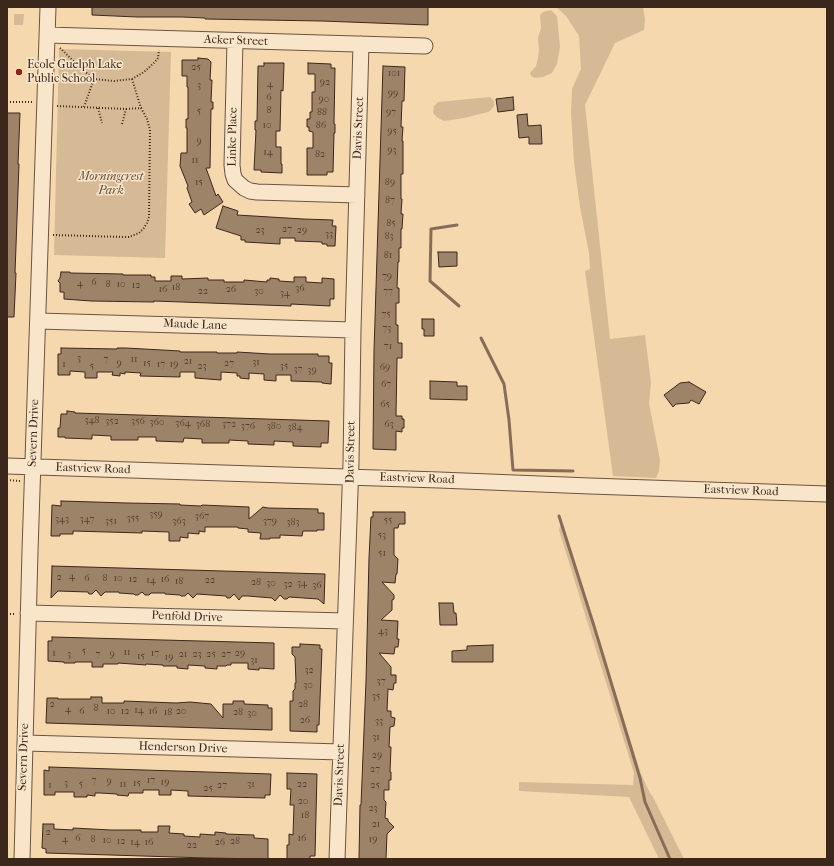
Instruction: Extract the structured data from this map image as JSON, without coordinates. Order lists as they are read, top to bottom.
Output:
{
  "streets": {
    "street": [
      "Acker Street",
      "Davis Street",
      "Linke Place",
      "Maude Lane",
      "Severn Drive",
      "Eastview Road",
      "Penfold Drive",
      "Henderson Drive"
    ]
  },
  "crossings": [
    ["Acker Street", "Davis Street"],
    ["Acker Street", "Linke Place"],
    ["Acker Street", "Severn Drive"],
    ["Davis Street", "Linke Place"],
    ["Davis Street", "Maude Lane"],
    ["Davis Street", "Eastview Road"],
    ["Davis Street", "Penfold Drive"],
    ["Davis Street", "Henderson Drive"],
    ["Maude Lane", "Severn Drive"],
    ["Severn Drive", "Eastview Road"],
    ["Severn Drive", "Penfold Drive"],
    ["Severn Drive", "Henderson Drive"]
  ],
  "parks": ["Morningcrest Park"],
  "places": ["Ecole Guelph Lake Public School"],
  "house_numbers": [
    "25",
    "101",
    "92",
    "4",
    "3",
    "99",
    "6",
    "90",
    "8",
    "5",
    "88",
    "97",
    "10",
    "86",
    "95",
    "9",
    "93",
    "14",
    "82",
    "11",
    "15",
    "89",
    "87",
    "85",
    "27",
    "23",
    "29",
    "33",
    "83",
    "81",
    "79",
    "6",
    "4",
    "8",
    "10",
    "12",
    "18",
    "36",
    "16",
    "26",
    "22",
    "30",
    "77",
    "34",
    "75",
    "73",
    "71",
    "3",
    "7",
    "11",
    "21",
    "31",
    "9",
    "15",
    "27",
    "1",
    "17",
    "19",
    "5",
    "23",
    "35",
    "69",
    "37",
    "39",
    "67",
    "65",
    "348",
    "352",
    "356",
    "360",
    "364",
    "368",
    "372",
    "63",
    "376",
    "380",
    "384",
    "359",
    "367",
    "355",
    "343",
    "347",
    "55",
    "351",
    "363",
    "379",
    "383",
    "53",
    "51",
    "4",
    "2",
    "6",
    "8",
    "10",
    "12",
    "16",
    "14",
    "22",
    "18",
    "28",
    "30",
    "34",
    "32",
    "36",
    "43",
    "5",
    "11",
    "1",
    "17",
    "29",
    "3",
    "7",
    "9",
    "21",
    "23",
    "25",
    "27",
    "15",
    "19",
    "31",
    "32",
    "37",
    "30",
    "35",
    "2",
    "28",
    "8",
    "4",
    "14",
    "6",
    "10",
    "12",
    "16",
    "20",
    "18",
    "28",
    "30",
    "26",
    "33",
    "31",
    "29",
    "27",
    "7",
    "17",
    "9",
    "19",
    "3",
    "15",
    "5",
    "11",
    "31",
    "22",
    "1",
    "27",
    "25",
    "25",
    "20",
    "23",
    "18",
    "21",
    "2",
    "6",
    "16",
    "4",
    "8",
    "19",
    "10",
    "12",
    "28",
    "14",
    "16",
    "26",
    "22"
  ]
}
